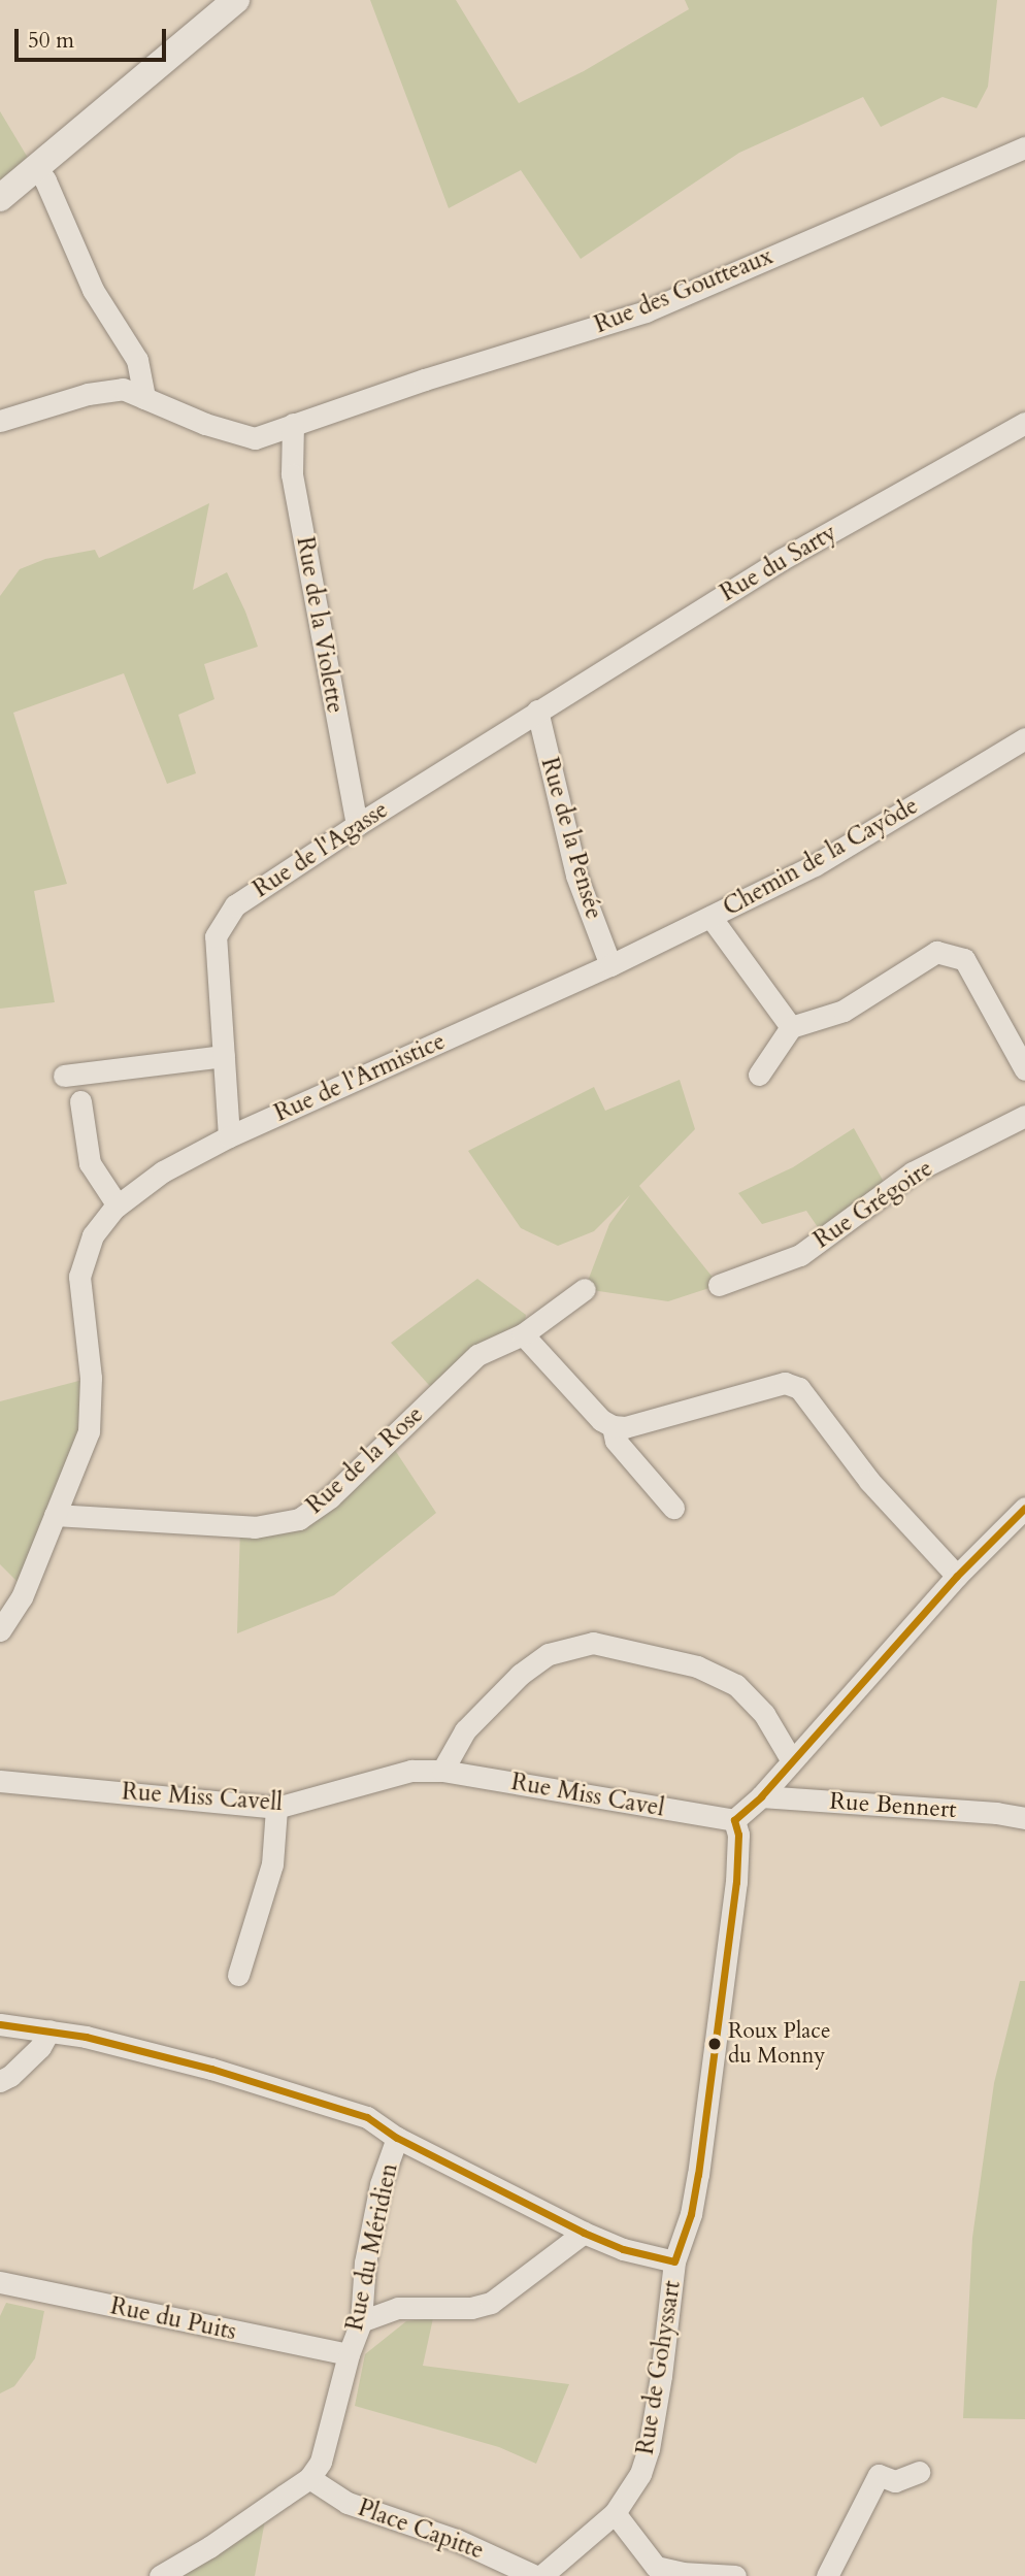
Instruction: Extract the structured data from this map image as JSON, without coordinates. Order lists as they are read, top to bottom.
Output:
{
  "streets": {
    "street": [
      "Rue des Goutteaux",
      "Rue du Sarty",
      "Rue de la Violette",
      "Rue de la Pensée",
      "Rue de l'Agasse",
      "Chemin de la Cayôde",
      "Rue de l'Armistice",
      "Rue Grégoire",
      "Rue de la Rose",
      "Rue Miss Cavel",
      "Rue Miss Cavell",
      "Rue Bennert",
      "Rue du Méridien",
      "Rue du Puits",
      "Rue de Gohyssart",
      "Place Capitte"
    ]
  },
  "crossings": [
    ["Rue des Goutteaux", "Rue de la Violette"],
    ["Rue du Sarty", "Rue de la Pensée"],
    ["Rue du Sarty", "Rue de l'Agasse"],
    ["Rue de la Violette", "Rue de l'Agasse"],
    ["Rue de la Pensée", "Rue de l'Agasse"],
    ["Rue de la Pensée", "Chemin de la Cayôde"],
    ["Rue de la Pensée", "Rue de l'Armistice"],
    ["Rue de l'Agasse", "Rue de l'Armistice"],
    ["Chemin de la Cayôde", "Rue de l'Armistice"],
    ["Rue de l'Armistice", "Rue de la Rose"],
    ["Rue Miss Cavel", "Rue Miss Cavell"],
    ["Rue Miss Cavel", "Rue de Gohyssart"],
    ["Rue du Méridien", "Rue du Puits"],
    ["Rue du Méridien", "Place Capitte"]
  ],
  "places": ["Roux Place du Monny"],
  "scale_bar": "50 m"
}
